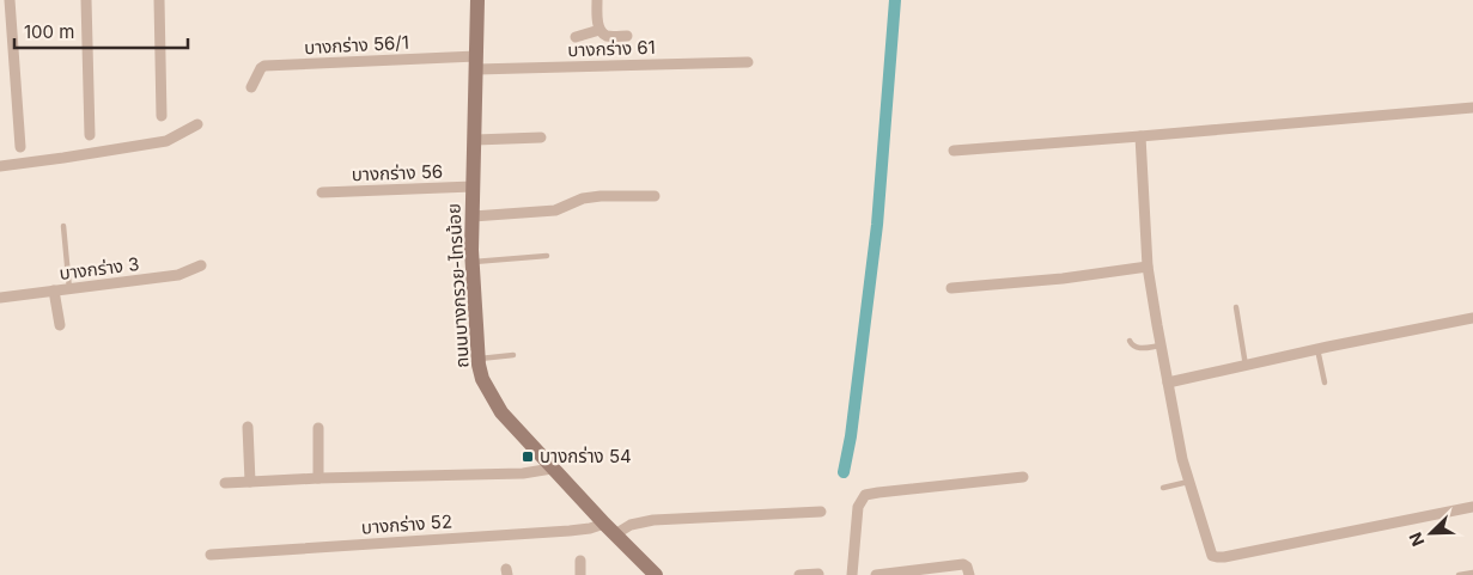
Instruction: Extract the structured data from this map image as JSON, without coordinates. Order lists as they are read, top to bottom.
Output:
{
  "streets": {
    "main road": ["ถนนบางกรวย-ไทรน้อย"],
    "street": [
      "บางกร่าง 56/1",
      "บางกร่าง 61",
      "บางกร่าง 56",
      "บางกร่าง 3",
      "บางกร่าง 52"
    ]
  },
  "crossings": [
    ["บางกร่าง 56/1", "บางกร่าง 61"],
    ["บางกร่าง 56/1", "ถนนบางกรวย-ไทรน้อย"],
    ["บางกร่าง 61", "ถนนบางกรวย-ไทรน้อย"],
    ["บางกร่าง 56", "ถนนบางกรวย-ไทรน้อย"],
    ["ถนนบางกรวย-ไทรน้อย", "บางกร่าง 52"]
  ],
  "places": {
    "transit": ["บางกร่าง 54"]
  },
  "scale_bar": "100 m",
  "north": "bottom left"
}
